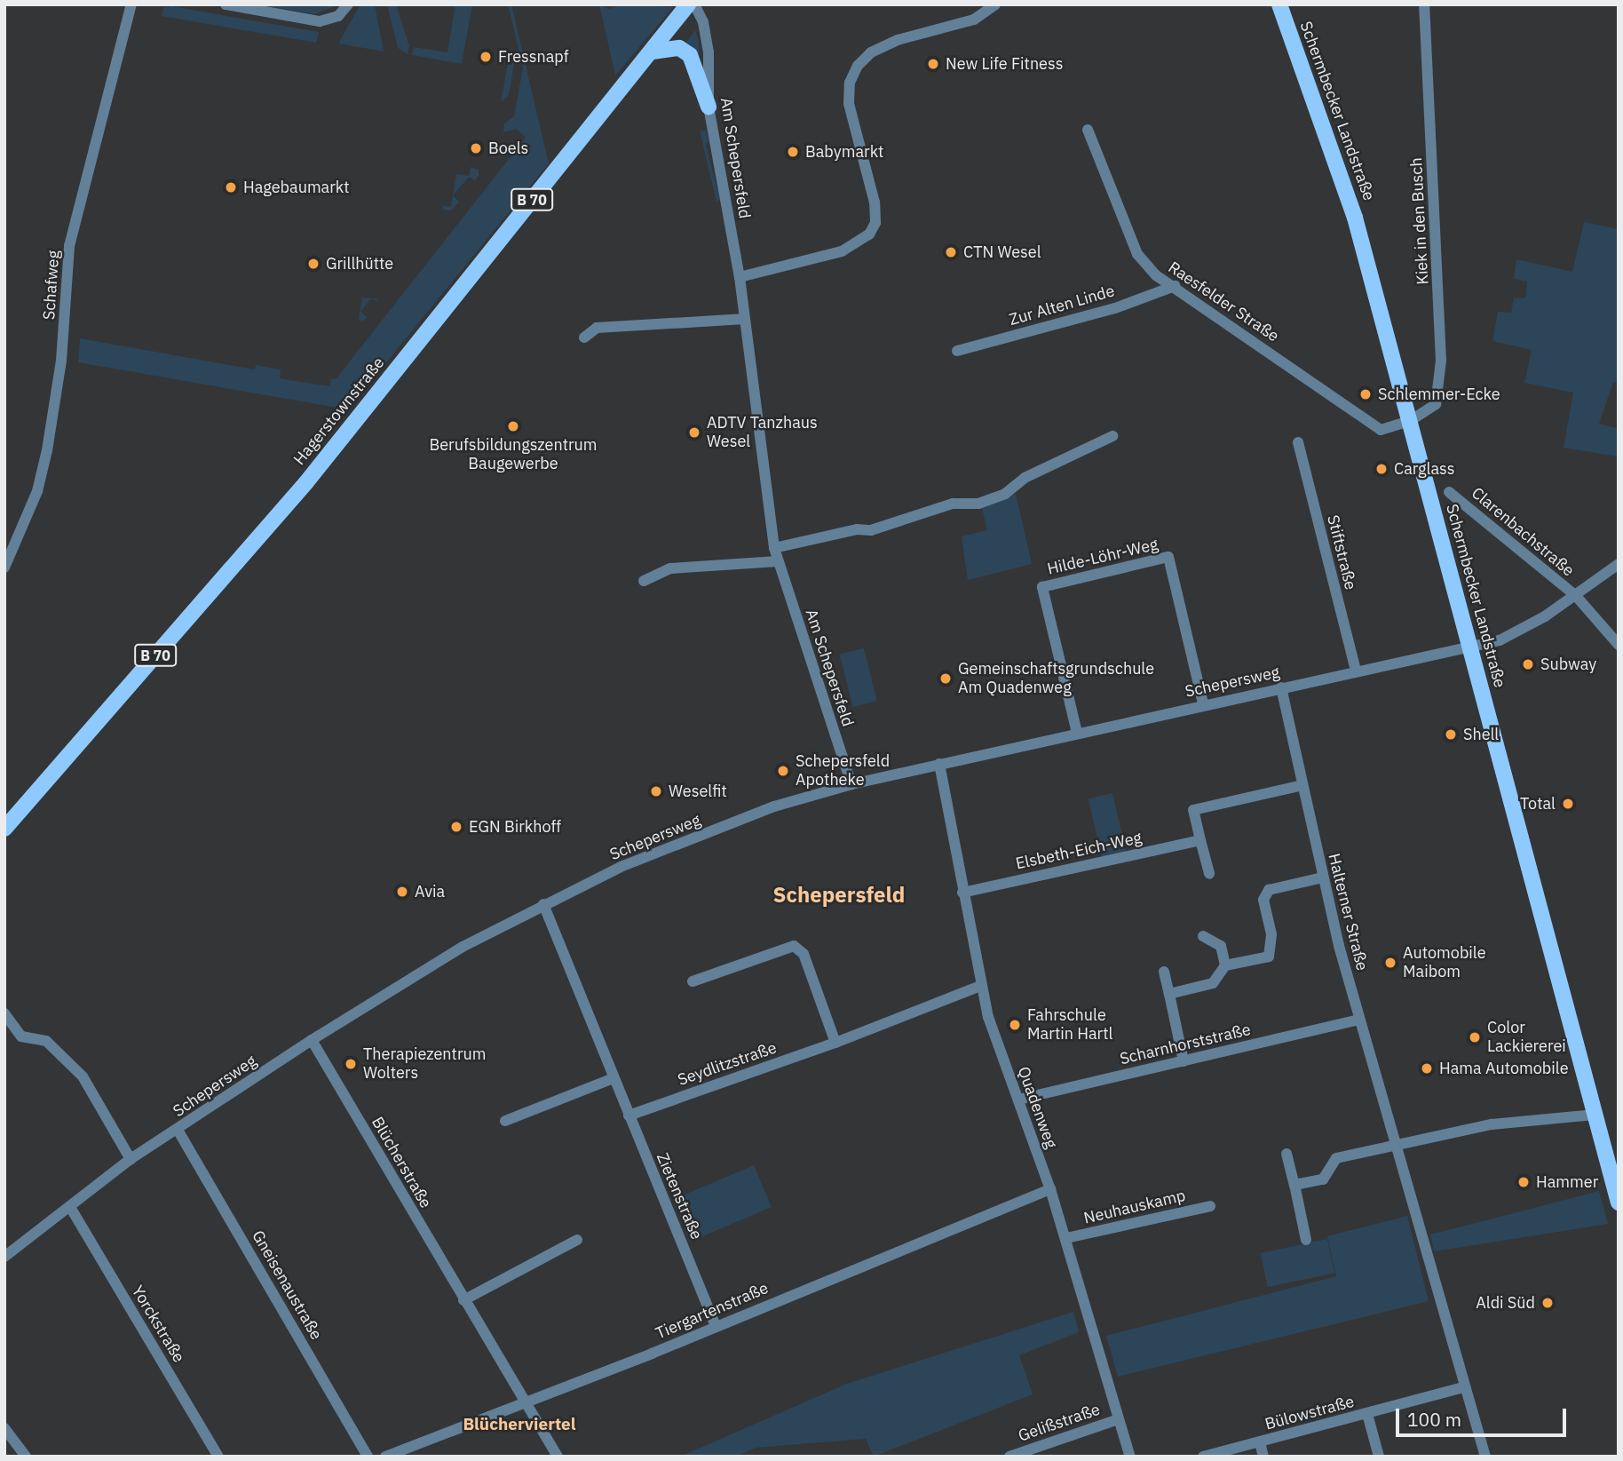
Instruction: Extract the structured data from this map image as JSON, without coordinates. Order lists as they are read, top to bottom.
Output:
{
  "streets": {
    "main road": ["Schermbecker Landstraße", "B 70", "Hagerstownstraße"],
    "street": [
      "Am Schepersfeld",
      "Kiek in den Busch",
      "Schafweg",
      "Raesfelder Straße",
      "Zur Alten Linde",
      "Clarenbachstraße",
      "Stiftstraße",
      "Hilde-Löhr-Weg",
      "Schepersweg",
      "Elsbeth-Eich-Weg",
      "Halterner Straße",
      "Scharnhorststraße",
      "Seydlitzstraße",
      "Quadenweg",
      "Blücherstraße",
      "Zietenstraße",
      "Neuhauskamp",
      "Gneisenaustraße",
      "Tiergartenstraße",
      "Yorckstraße",
      "Bülowstraße",
      "Gelißstraße"
    ]
  },
  "crossings": [
    ["Schermbecker Landstraße", "Kiek in den Busch"],
    ["Schermbecker Landstraße", "Raesfelder Straße"],
    ["Schermbecker Landstraße", "Clarenbachstraße"],
    ["Schermbecker Landstraße", "Schepersweg"],
    ["Am Schepersfeld", "Schepersweg"],
    ["Kiek in den Busch", "Raesfelder Straße"],
    ["Raesfelder Straße", "Zur Alten Linde"],
    ["Clarenbachstraße", "Schepersweg"],
    ["Stiftstraße", "Schepersweg"],
    ["Hilde-Löhr-Weg", "Schepersweg"],
    ["Schepersweg", "Halterner Straße"],
    ["Schepersweg", "Quadenweg"],
    ["Schepersweg", "Blücherstraße"],
    ["Schepersweg", "Zietenstraße"],
    ["Schepersweg", "Gneisenaustraße"],
    ["Schepersweg", "Yorckstraße"],
    ["Elsbeth-Eich-Weg", "Quadenweg"],
    ["Halterner Straße", "Scharnhorststraße"],
    ["Halterner Straße", "Bülowstraße"],
    ["Scharnhorststraße", "Quadenweg"],
    ["Seydlitzstraße", "Quadenweg"],
    ["Seydlitzstraße", "Zietenstraße"],
    ["Quadenweg", "Neuhauskamp"],
    ["Quadenweg", "Tiergartenstraße"],
    ["Quadenweg", "Gelißstraße"],
    ["Blücherstraße", "Tiergartenstraße"],
    ["Zietenstraße", "Tiergartenstraße"]
  ],
  "districts": ["Schepersfeld", "Blücherviertel"],
  "places": [
    "Fressnapf",
    "New Life Fitness",
    "Boels",
    "Babymarkt",
    "Hagebaumarkt",
    "CTN Wesel",
    "Grillhütte",
    "Schlemmer-Ecke",
    "Berufsbildungszentrum Baugewerbe",
    "ADTV Tanzhaus Wesel",
    "Carglass",
    "Subway",
    "Gemeinschaftsgrundschule Am Quadenweg",
    "Shell",
    "Schepersfeld Apotheke",
    "Weselfit",
    "Total",
    "EGN Birkhoff",
    "Avia",
    "Automobile Maibom",
    "Fahrschule Martin Hartl",
    "Color Lackiererei",
    "Therapiezentrum Wolters",
    "Hama Automobile",
    "Hammer",
    "Aldi Süd"
  ],
  "scale_bar": "100 m"
}
